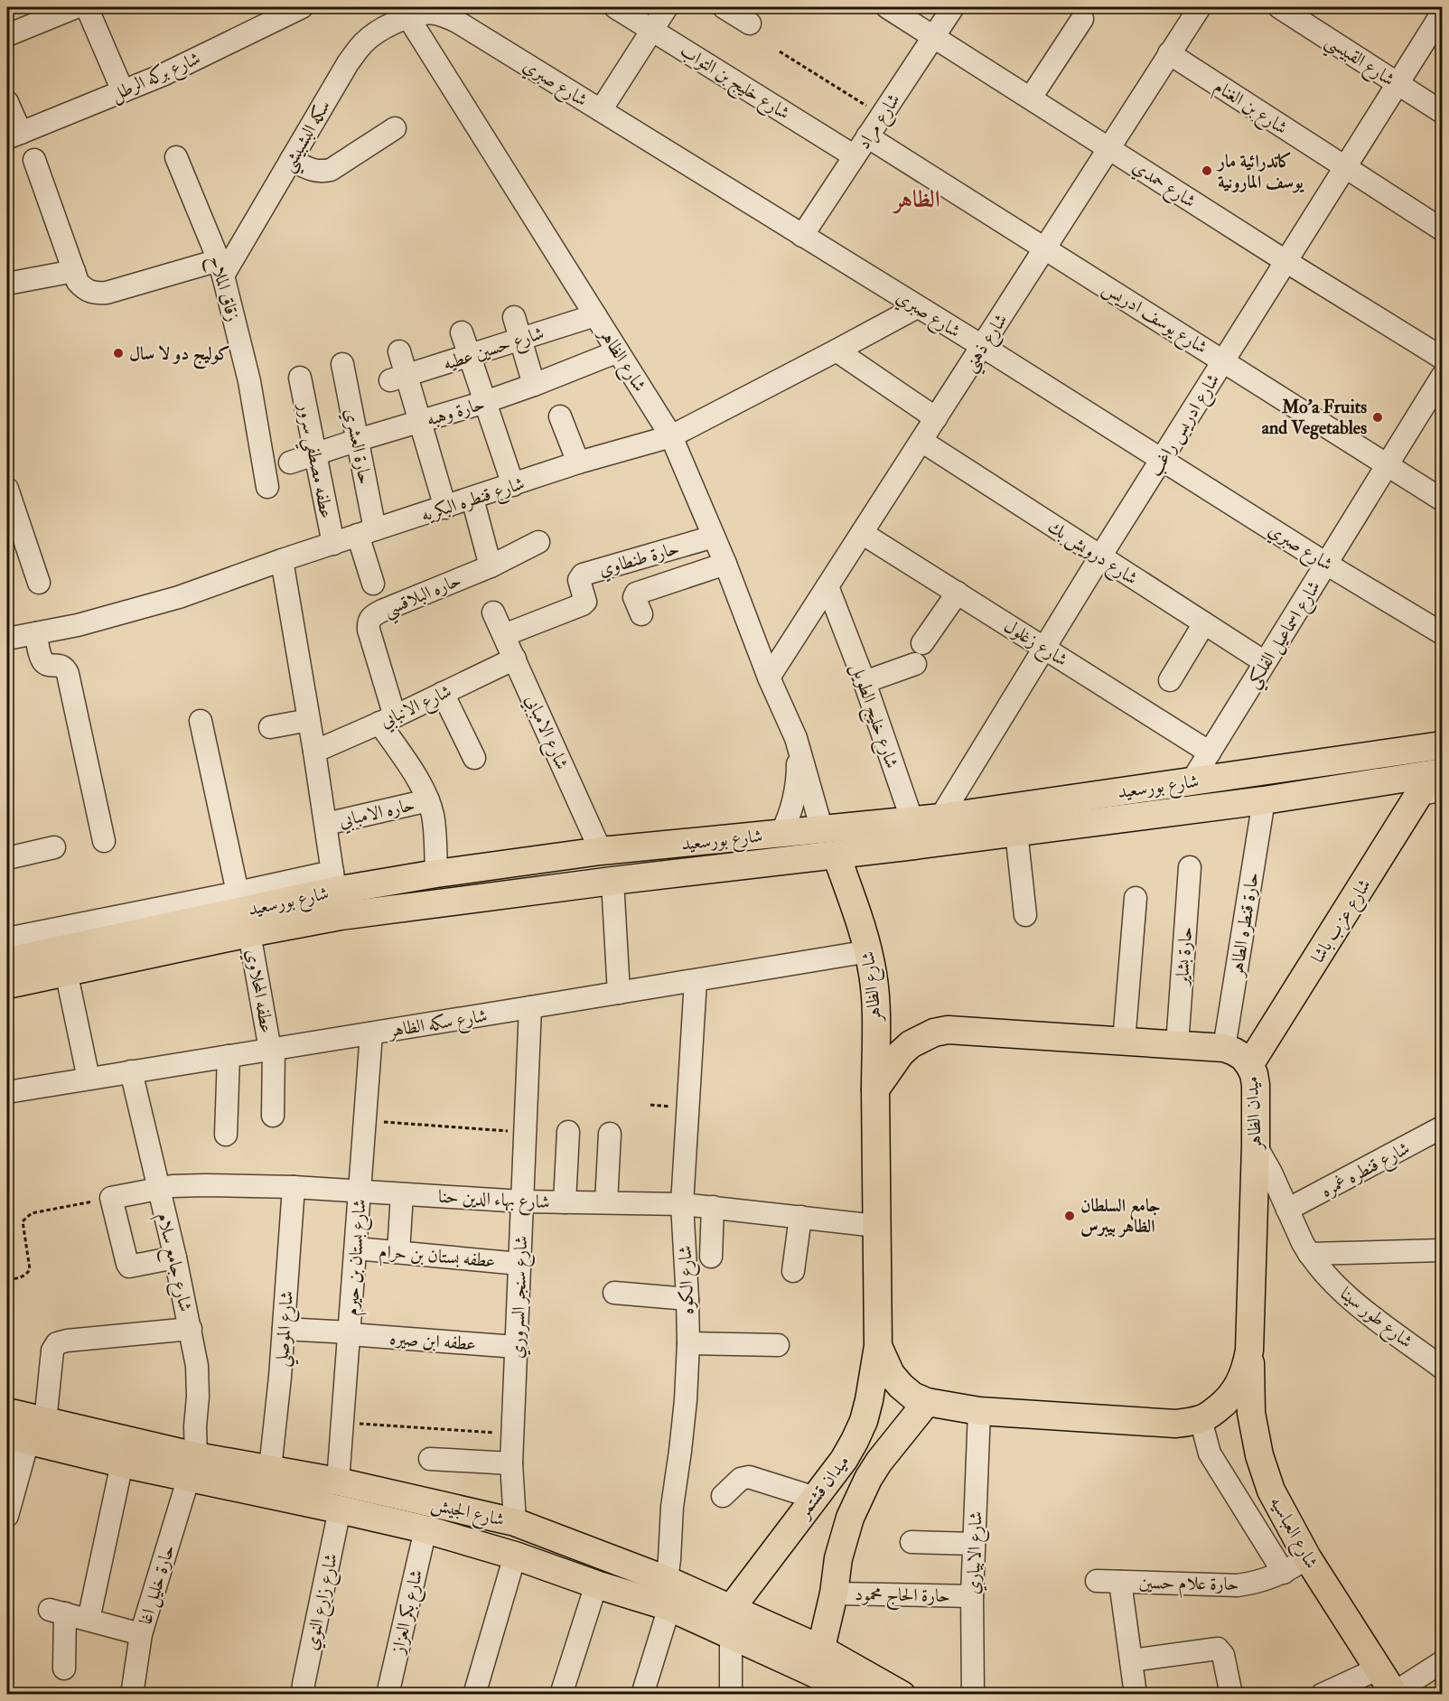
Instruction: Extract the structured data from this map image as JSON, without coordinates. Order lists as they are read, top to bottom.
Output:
{
  "streets": {
    "main road": [
      "شارع الظاهر",
      "شارع بورسعيد",
      "شارع عزب باشا",
      "ميدان الظاهر",
      "ميدان قشتمر",
      "شارع الجيش",
      "شارع العباسيه"
    ],
    "street": [
      "شارع القبيسي",
      "شارع بركه الرطل",
      "شارع خليج بن التواب",
      "شارع صبري",
      "شارع بن الغنام",
      "شارع مراد",
      "سكه البشبيشي",
      "شارع حمدي",
      "زقاق الملاح",
      "شارع يوسف ادريس",
      "شارع ذهني",
      "شارع حسين عطيه",
      "حارة وهبه",
      "شارع ادريس راغب",
      "حارة العشري",
      "عطفه مصطفي سرور",
      "شارع قنطره البكريه",
      "شارع درويش بك",
      "حارة طنطاوي",
      "حاره البلاقسي",
      "شارع اسماعيل الفلكي",
      "شارع زغلول",
      "شارع الانبابي",
      "شارع خليج الطويل",
      "شارع الامبابي",
      "حاره الامبابي",
      "حارة قنطره الطاهر",
      "حارة بشاير",
      "عطفه المحلاوي",
      "شارع سكه الظاهر",
      "شارع قنطره غمره",
      "شارع بهاء الدين حنا",
      "عطفه بستان بن حرام",
      "شارع بستان بن حيرم",
      "شارع جامع سلام",
      "شارع الكوه",
      "شارع سنجر السروري",
      "شارع طور سينا",
      "شارع الموصلي",
      "عطفه ابن صيره",
      "شارع الابياري",
      "حارة علام حسين",
      "حارة خليل اغا",
      "حارة الحاج محمود",
      "شارع زارع النوي",
      "شارع بكر العزاز"
    ]
  },
  "crossings": [
    ["شارع القبيسي", "شارع ادريس راغب"],
    ["شارع خليج بن التواب", "شارع مراد"],
    ["شارع صبري", "شارع مراد"],
    ["شارع صبري", "سكه البشبيشي"],
    ["شارع صبري", "شارع ذهني"],
    ["شارع صبري", "شارع الظاهر"],
    ["شارع صبري", "شارع ادريس راغب"],
    ["شارع صبري", "شارع قنطره البكريه"],
    ["شارع صبري", "شارع اسماعيل الفلكي"],
    ["شارع بن الغنام", "شارع ذهني"],
    ["شارع بن الغنام", "شارع ادريس راغب"],
    ["شارع مراد", "شارع حمدي"],
    ["شارع مراد", "شارع يوسف ادريس"],
    ["سكه البشبيشي", "زقاق الملاح"],
    ["سكه البشبيشي", "شارع الظاهر"],
    ["شارع حمدي", "شارع ذهني"],
    ["شارع حمدي", "شارع ادريس راغب"],
    ["شارع يوسف ادريس", "شارع ذهني"],
    ["شارع يوسف ادريس", "شارع ادريس راغب"],
    ["شارع يوسف ادريس", "شارع اسماعيل الفلكي"],
    ["شارع ذهني", "شارع الظاهر"],
    ["شارع ذهني", "شارع درويش بك"],
    ["شارع ذهني", "شارع زغلول"],
    ["شارع ذهني", "شارع خليج الطويل"],
    ["شارع حسين عطيه", "شارع الظاهر"],
    ["شارع الظاهر", "حارة وهبه"],
    ["شارع الظاهر", "شارع قنطره البكريه"],
    ["شارع الظاهر", "حارة طنطاوي"],
    ["شارع الظاهر", "شارع بورسعيد"],
    ["شارع الظاهر", "شارع سكه الظاهر"],
    ["شارع الظاهر", "ميدان الظاهر"],
    ["حارة وهبه", "حارة العشري"],
    ["حارة وهبه", "عطفه مصطفي سرور"],
    ["شارع ادريس راغب", "شارع درويش بك"],
    ["شارع ادريس راغب", "شارع زغلول"],
    ["شارع ادريس راغب", "شارع بورسعيد"],
    ["حارة العشري", "شارع قنطره البكريه"],
    ["عطفه مصطفي سرور", "شارع قنطره البكريه"],
    ["شارع درويش بك", "شارع اسماعيل الفلكي"],
    ["حارة طنطاوي", "شارع الامبابي"],
    ["حاره البلاقسي", "شارع الانبابي"],
    ["شارع اسماعيل الفلكي", "شارع زغلول"],
    ["شارع اسماعيل الفلكي", "شارع بورسعيد"],
    ["شارع الانبابي", "شارع الامبابي"],
    ["شارع خليج الطويل", "شارع بورسعيد"],
    ["شارع الامبابي", "شارع بورسعيد"],
    ["شارع بورسعيد", "شارع عزب باشا"],
    ["شارع بورسعيد", "حارة قنطره الطاهر"],
    ["شارع بورسعيد", "عطفه المحلاوي"],
    ["شارع عزب باشا", "ميدان الظاهر"],
    ["حارة قنطره الطاهر", "ميدان الظاهر"],
    ["حارة بشاير", "ميدان الظاهر"],
    ["عطفه المحلاوي", "شارع سكه الظاهر"],
    ["شارع سكه الظاهر", "شارع بستان بن حيرم"],
    ["شارع سكه الظاهر", "شارع جامع سلام"],
    ["شارع سكه الظاهر", "شارع الكوه"],
    ["شارع سكه الظاهر", "شارع سنجر السروري"],
    ["ميدان الظاهر", "شارع بهاء الدين حنا"],
    ["ميدان الظاهر", "شارع طور سينا"],
    ["ميدان الظاهر", "ميدان قشتمر"],
    ["ميدان الظاهر", "شارع العباسيه"],
    ["ميدان الظاهر", "شارع الابياري"],
    ["شارع قنطره غمره", "شارع طور سينا"],
    ["شارع بهاء الدين حنا", "شارع بستان بن حيرم"],
    ["شارع بهاء الدين حنا", "شارع جامع سلام"],
    ["شارع بهاء الدين حنا", "شارع الكوه"],
    ["شارع بهاء الدين حنا", "شارع سنجر السروري"],
    ["شارع بهاء الدين حنا", "شارع الموصلي"],
    ["عطفه بستان بن حرام", "شارع بستان بن حيرم"],
    ["عطفه بستان بن حرام", "شارع سنجر السروري"],
    ["شارع بستان بن حيرم", "عطفه ابن صيره"],
    ["شارع بستان بن حيرم", "شارع الجيش"],
    ["شارع جامع سلام", "شارع الجيش"],
    ["شارع جامع سلام", "حارة خليل اغا"],
    ["شارع الكوه", "شارع الجيش"],
    ["شارع سنجر السروري", "عطفه ابن صيره"],
    ["شارع سنجر السروري", "شارع الجيش"],
    ["شارع الموصلي", "عطفه ابن صيره"],
    ["شارع الموصلي", "شارع الجيش"],
    ["ميدان قشتمر", "شارع الجيش"],
    ["ميدان قشتمر", "حارة الحاج محمود"],
    ["شارع الجيش", "حارة خليل اغا"],
    ["شارع الجيش", "شارع زارع النوي"],
    ["شارع الجيش", "شارع بكر العزاز"],
    ["شارع العباسيه", "حارة علام حسين"],
    ["شارع الابياري", "حارة الحاج محمود"]
  ],
  "districts": ["الظاهر"],
  "places": [
    "كاتدرائية مار يوسف المارونية",
    "كوليج دو لا سال",
    "Mo’a Fruits and Vegetables",
    "جامع السلطان الظاهر بيبرس"
  ]
}
